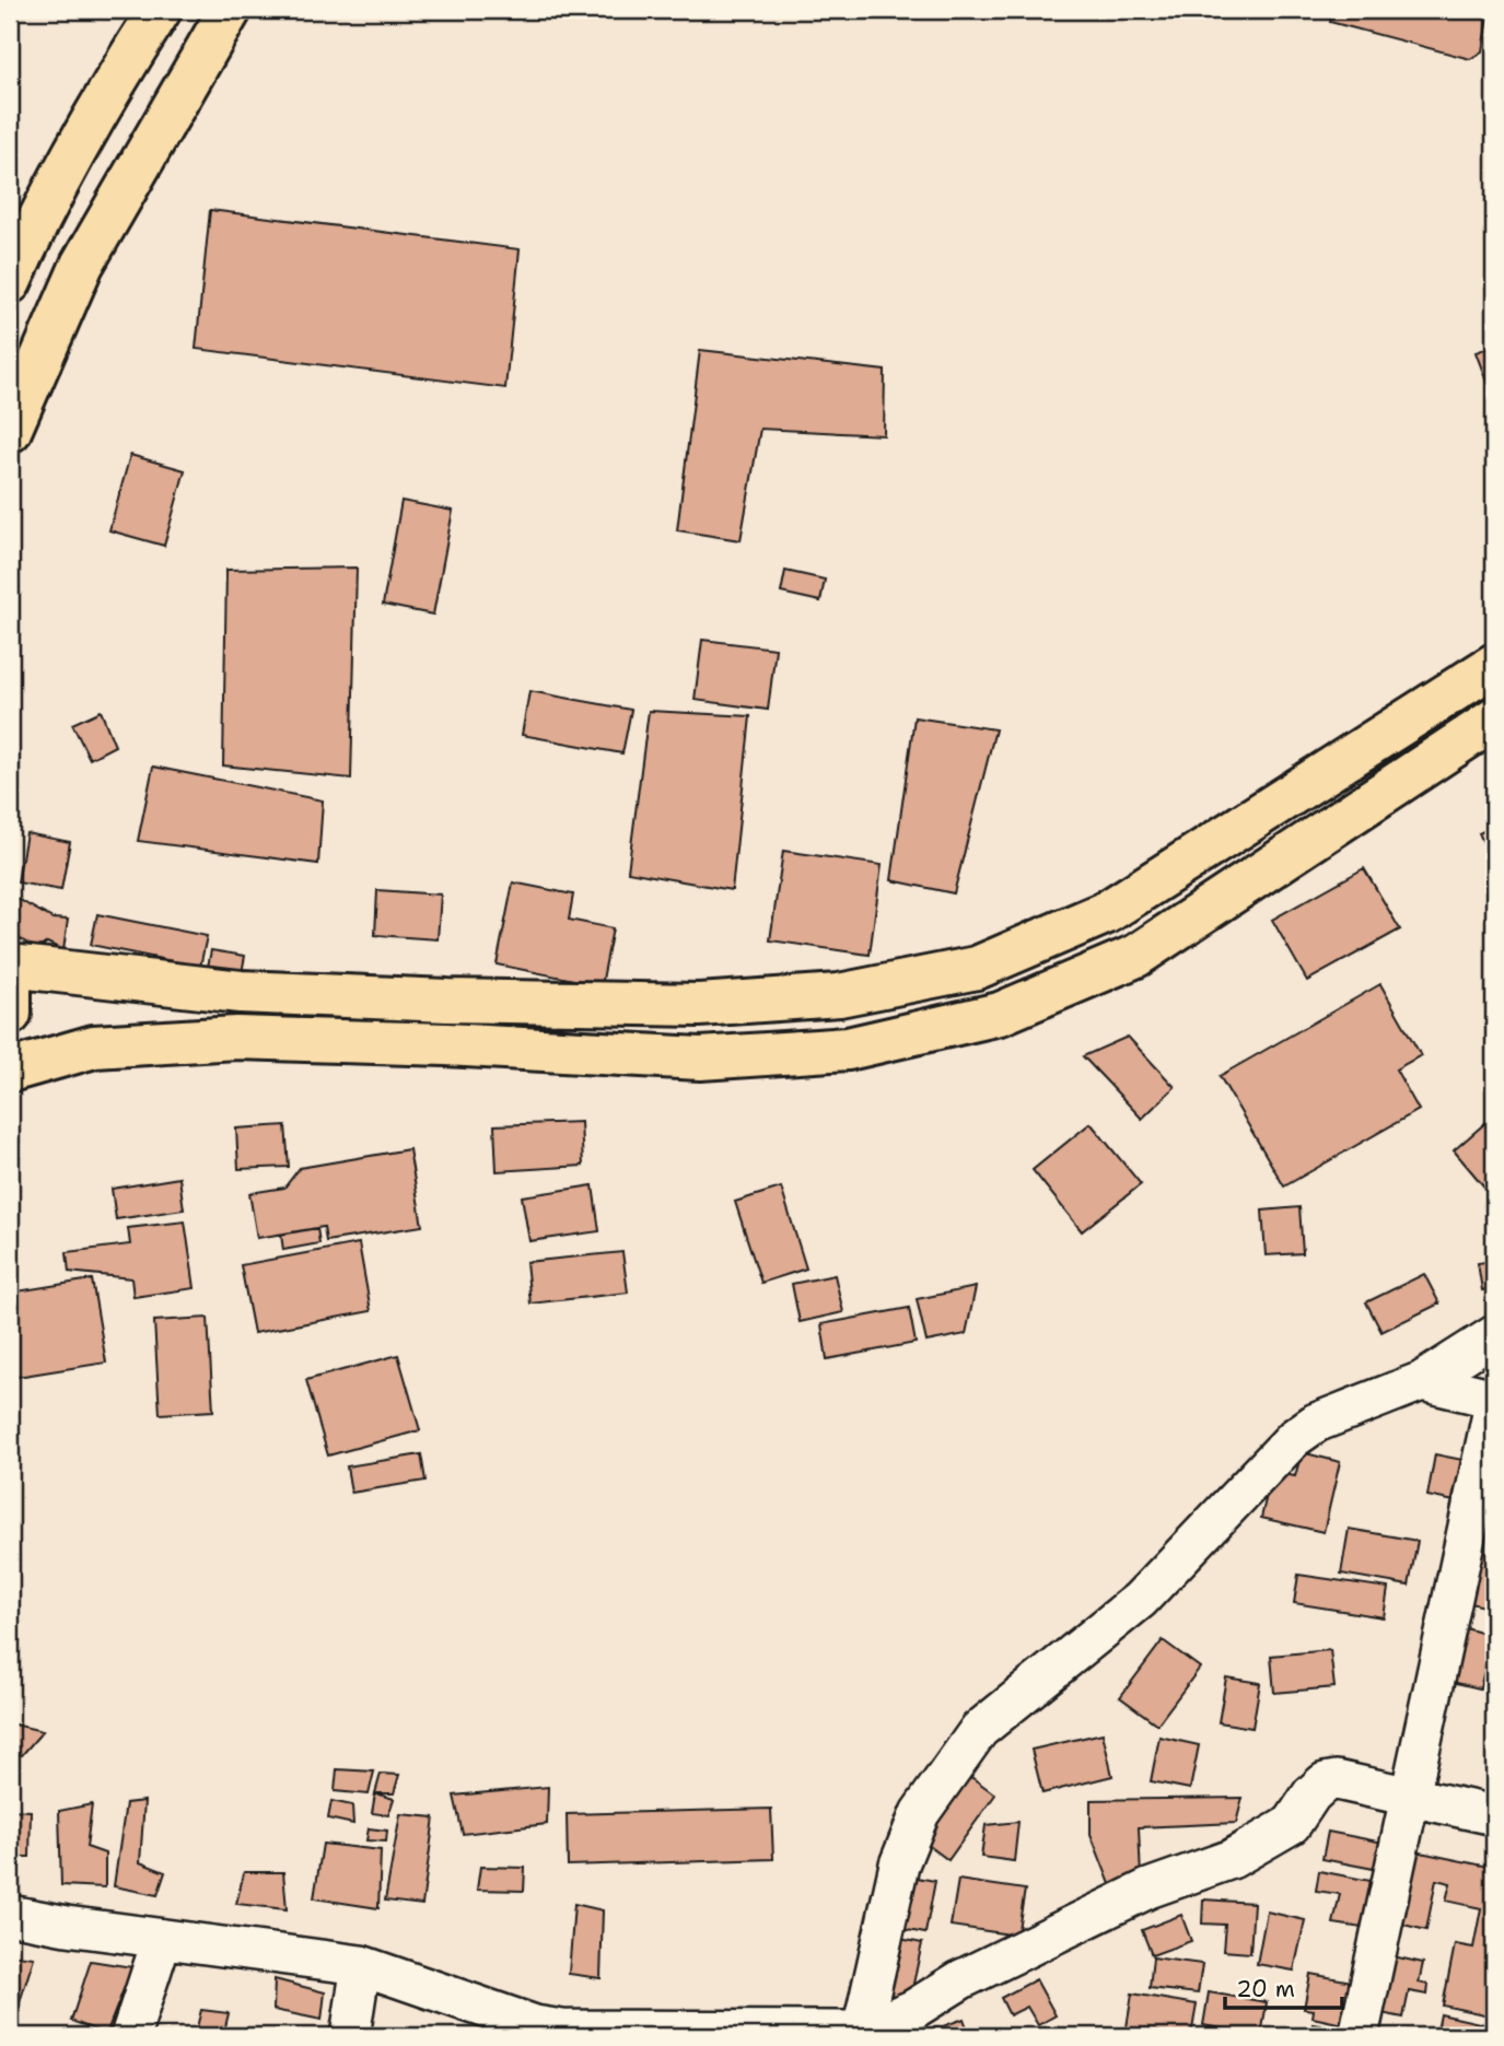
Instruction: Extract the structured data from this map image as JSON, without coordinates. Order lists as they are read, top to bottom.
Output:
{
  "scale_bar": "20 m"
}
